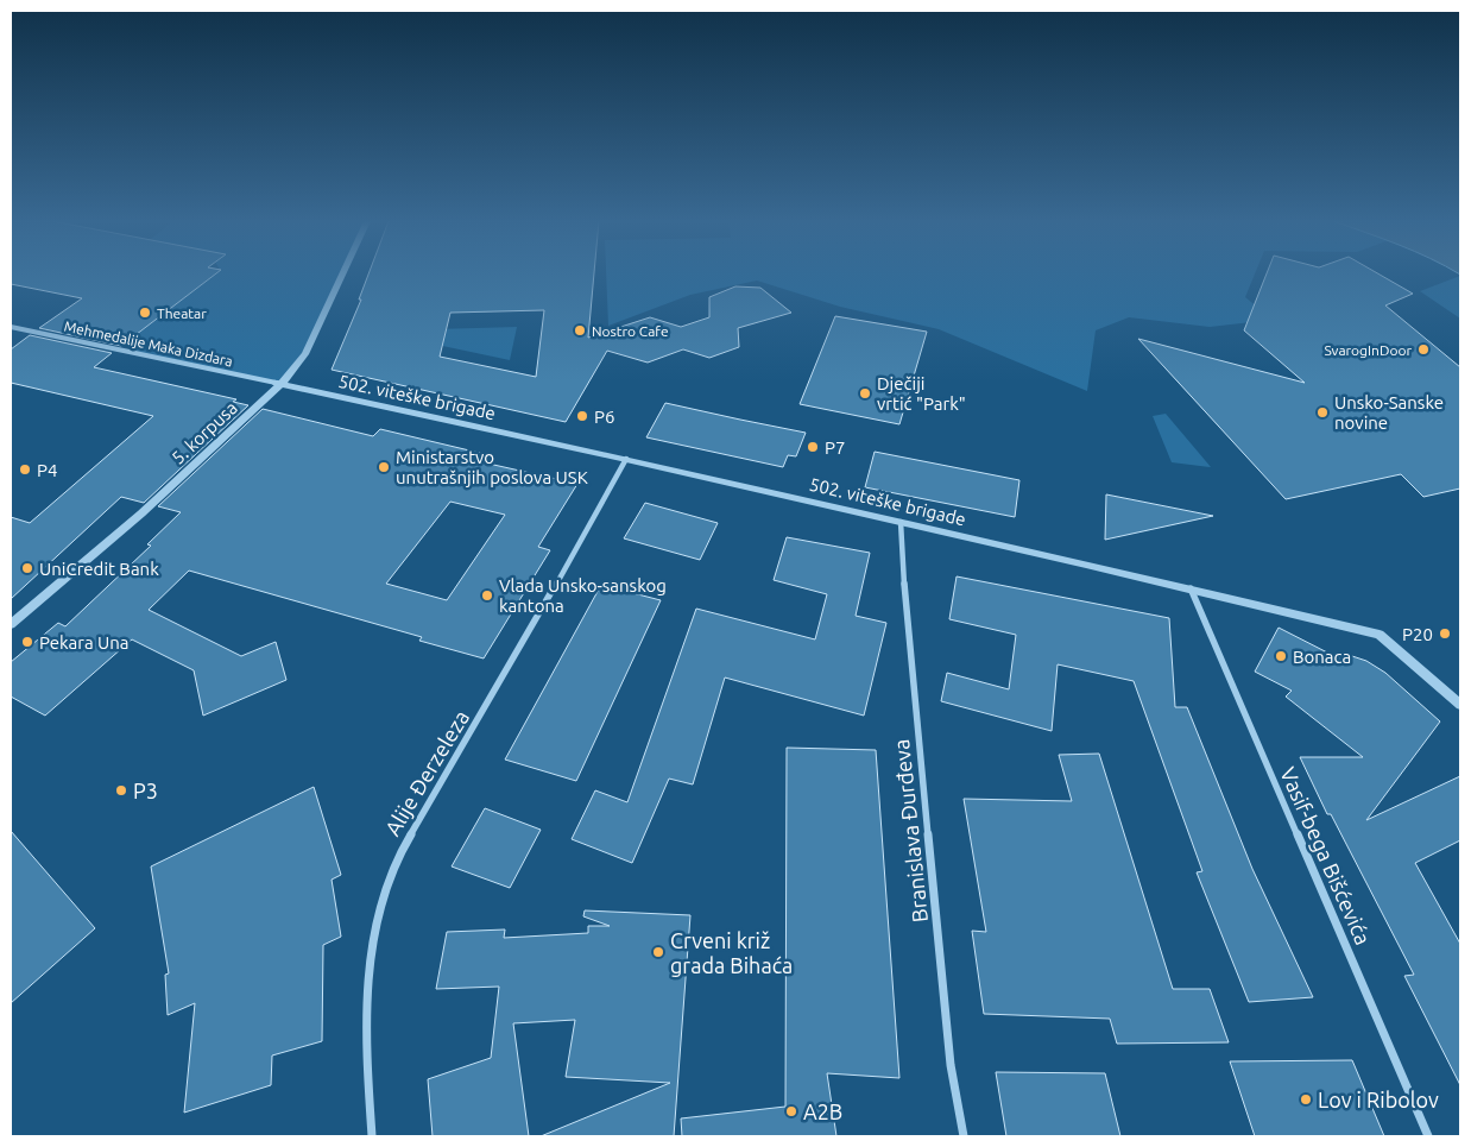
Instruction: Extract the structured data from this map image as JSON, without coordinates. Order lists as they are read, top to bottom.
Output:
{
  "streets": {
    "street": [
      "Mehmedalije Maka Dizdara",
      "502. viteške brigade",
      "5. korpusa",
      "Alije Đerzeleza",
      "Branislava Đurđeva",
      "Vasif-bega Bišćevića"
    ]
  },
  "crossings": [
    ["Mehmedalije Maka Dizdara", "502. viteške brigade"],
    ["Mehmedalije Maka Dizdara", "5. korpusa"],
    ["502. viteške brigade", "5. korpusa"],
    ["502. viteške brigade", "Alije Đerzeleza"],
    ["502. viteške brigade", "Branislava Đurđeva"],
    ["502. viteške brigade", "Vasif-bega Bišćevića"]
  ],
  "places": [
    "Theatar",
    "Nostro Cafe",
    "SvarogInDoor",
    "Dječiji vrtić \"Park\"",
    "Unsko-Sanske novine",
    "P6",
    "P7",
    "Ministarstvo unutrašnjih poslova USK",
    "P4",
    "UniCredit Bank",
    "Vlada Unsko-sanskog kantona",
    "P20",
    "Pekara Una",
    "Bonaca",
    "P3",
    "Crveni križ grada Bihaća",
    "Lov i Ribolov",
    "A2B"
  ]
}
